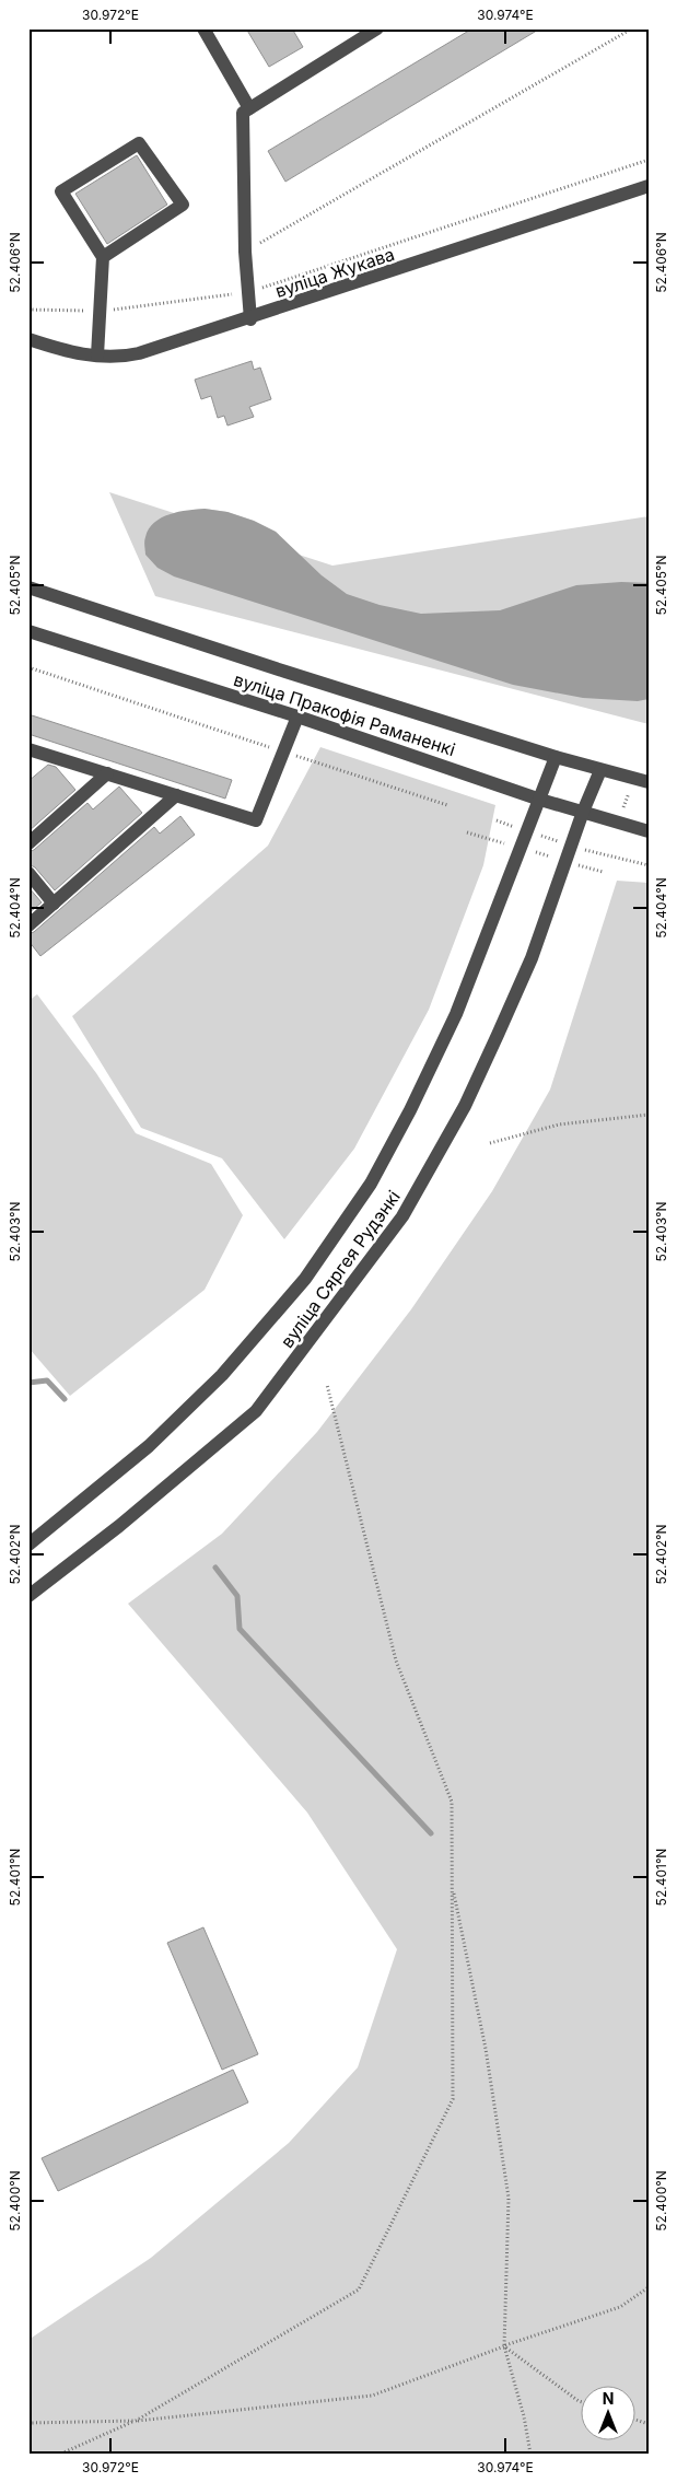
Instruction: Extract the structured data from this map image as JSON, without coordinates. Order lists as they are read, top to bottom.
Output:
{
  "streets": {
    "street": ["вуліца Жукава", "вуліца Пракофія Раманенкі", "вуліца Сяргея Рудэнкі"]
  },
  "crossings": [
    ["вуліца Пракофія Раманенкі", "вуліца Сяргея Рудэнкі"]
  ],
  "north": "top",
  "coordinates": [
    "30.972°E",
    "30.974°E",
    "52.406°N",
    "52.405°N",
    "52.404°N",
    "52.403°N",
    "52.402°N",
    "52.401°N",
    "52.400°N"
  ]
}
